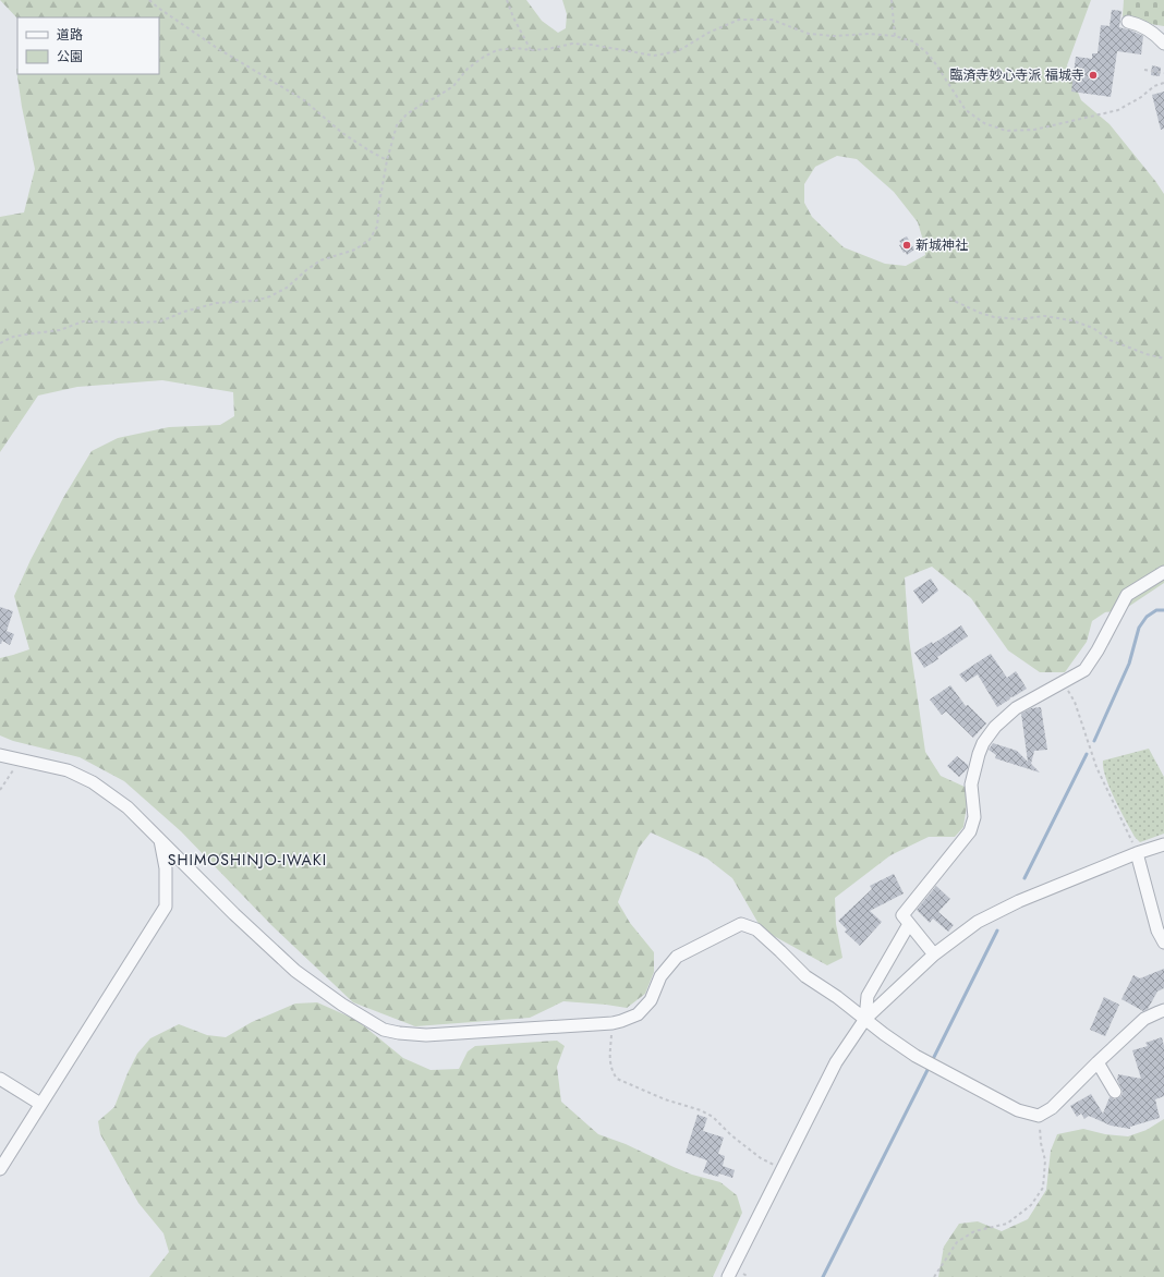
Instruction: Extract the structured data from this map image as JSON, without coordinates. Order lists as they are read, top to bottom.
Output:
{
  "districts": ["SHIMOSHINJO-IWAKI"],
  "places": ["臨済寺妙心寺派 福城寺", "新城神社"],
  "legend": ["道路", "公園"]
}
